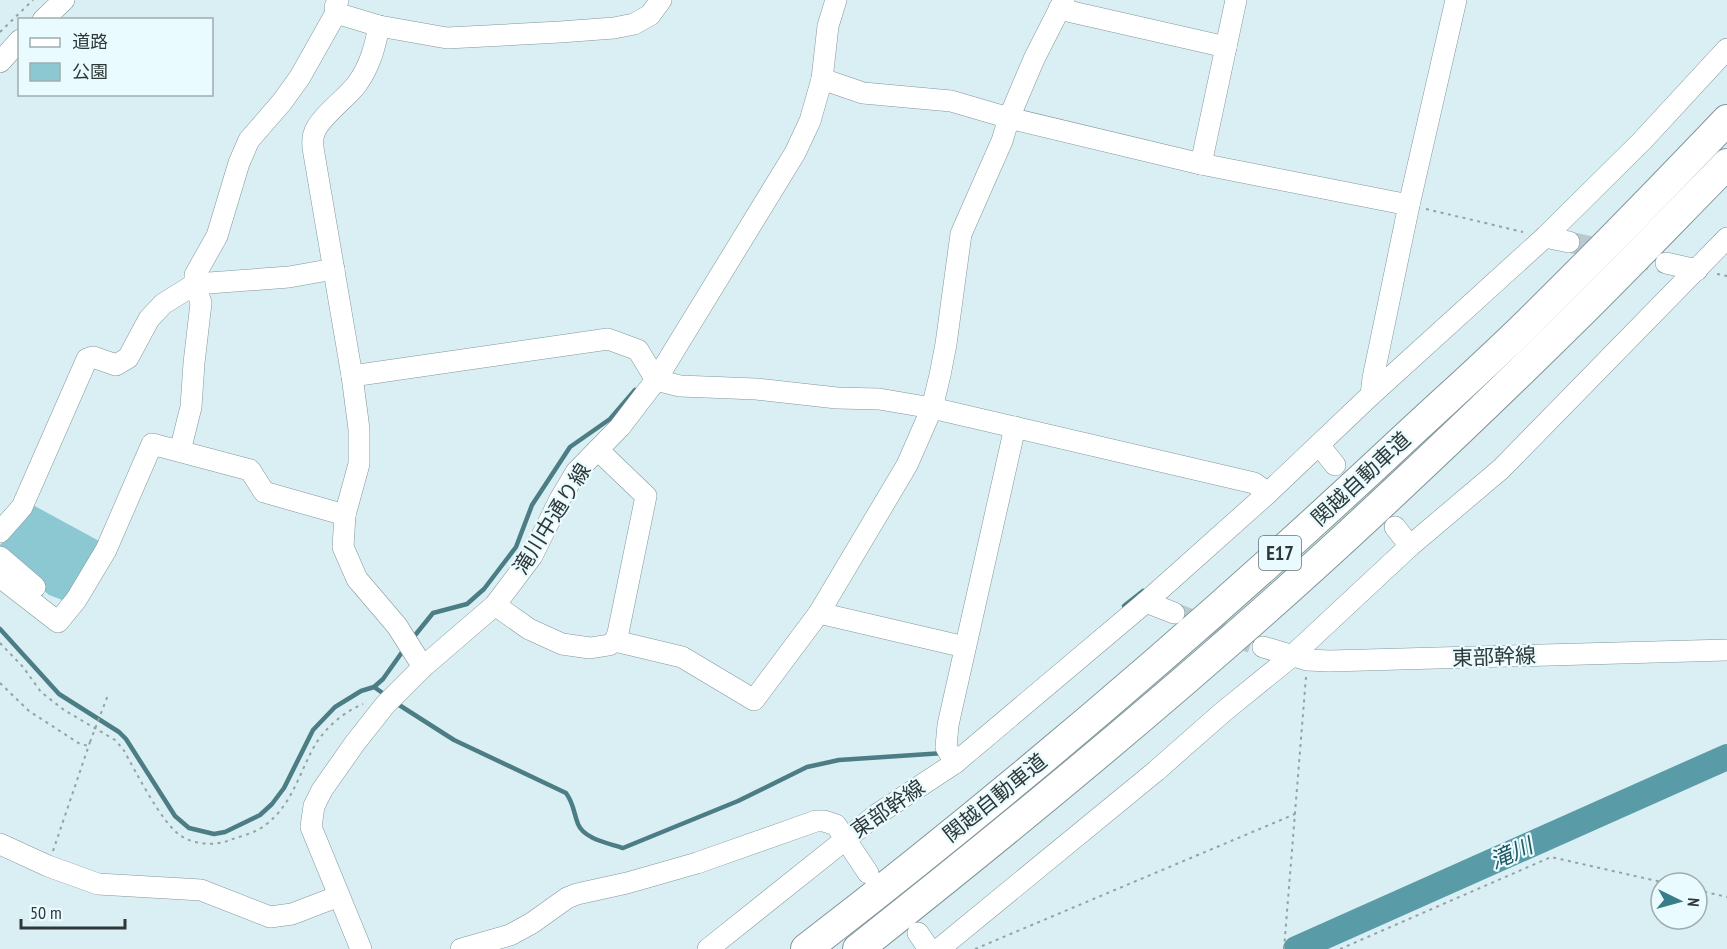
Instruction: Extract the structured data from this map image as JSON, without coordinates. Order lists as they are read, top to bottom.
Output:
{
  "streets": {
    "highway": ["関越自動車道", "E17"],
    "street": ["滝川中通り線", "東部幹線"]
  },
  "water": ["滝川"],
  "legend": ["道路", "公園"],
  "scale_bar": "50 m",
  "north": "right"
}
